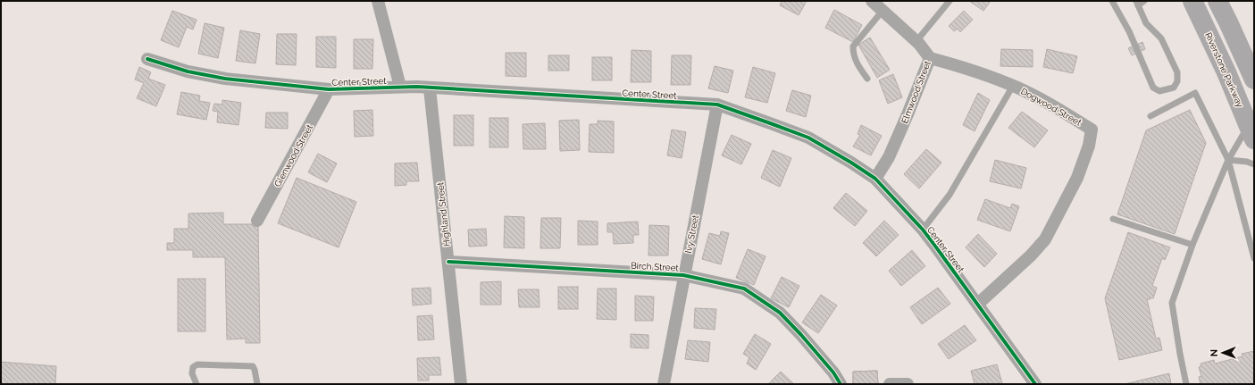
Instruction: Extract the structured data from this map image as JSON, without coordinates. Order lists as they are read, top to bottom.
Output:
{
  "streets": {
    "main road": ["Riverstone Parkway"],
    "street": [
      "Center Street",
      "Elmwood Street",
      "Dogwood Street",
      "Glenwood Street",
      "Highland Street",
      "Ivy Street",
      "Birch Street"
    ]
  },
  "crossings": [
    ["Center Street", "Elmwood Street"],
    ["Center Street", "Dogwood Street"],
    ["Center Street", "Glenwood Street"],
    ["Center Street", "Highland Street"],
    ["Center Street", "Ivy Street"],
    ["Elmwood Street", "Dogwood Street"],
    ["Highland Street", "Birch Street"],
    ["Ivy Street", "Birch Street"]
  ],
  "north": "left"
}
